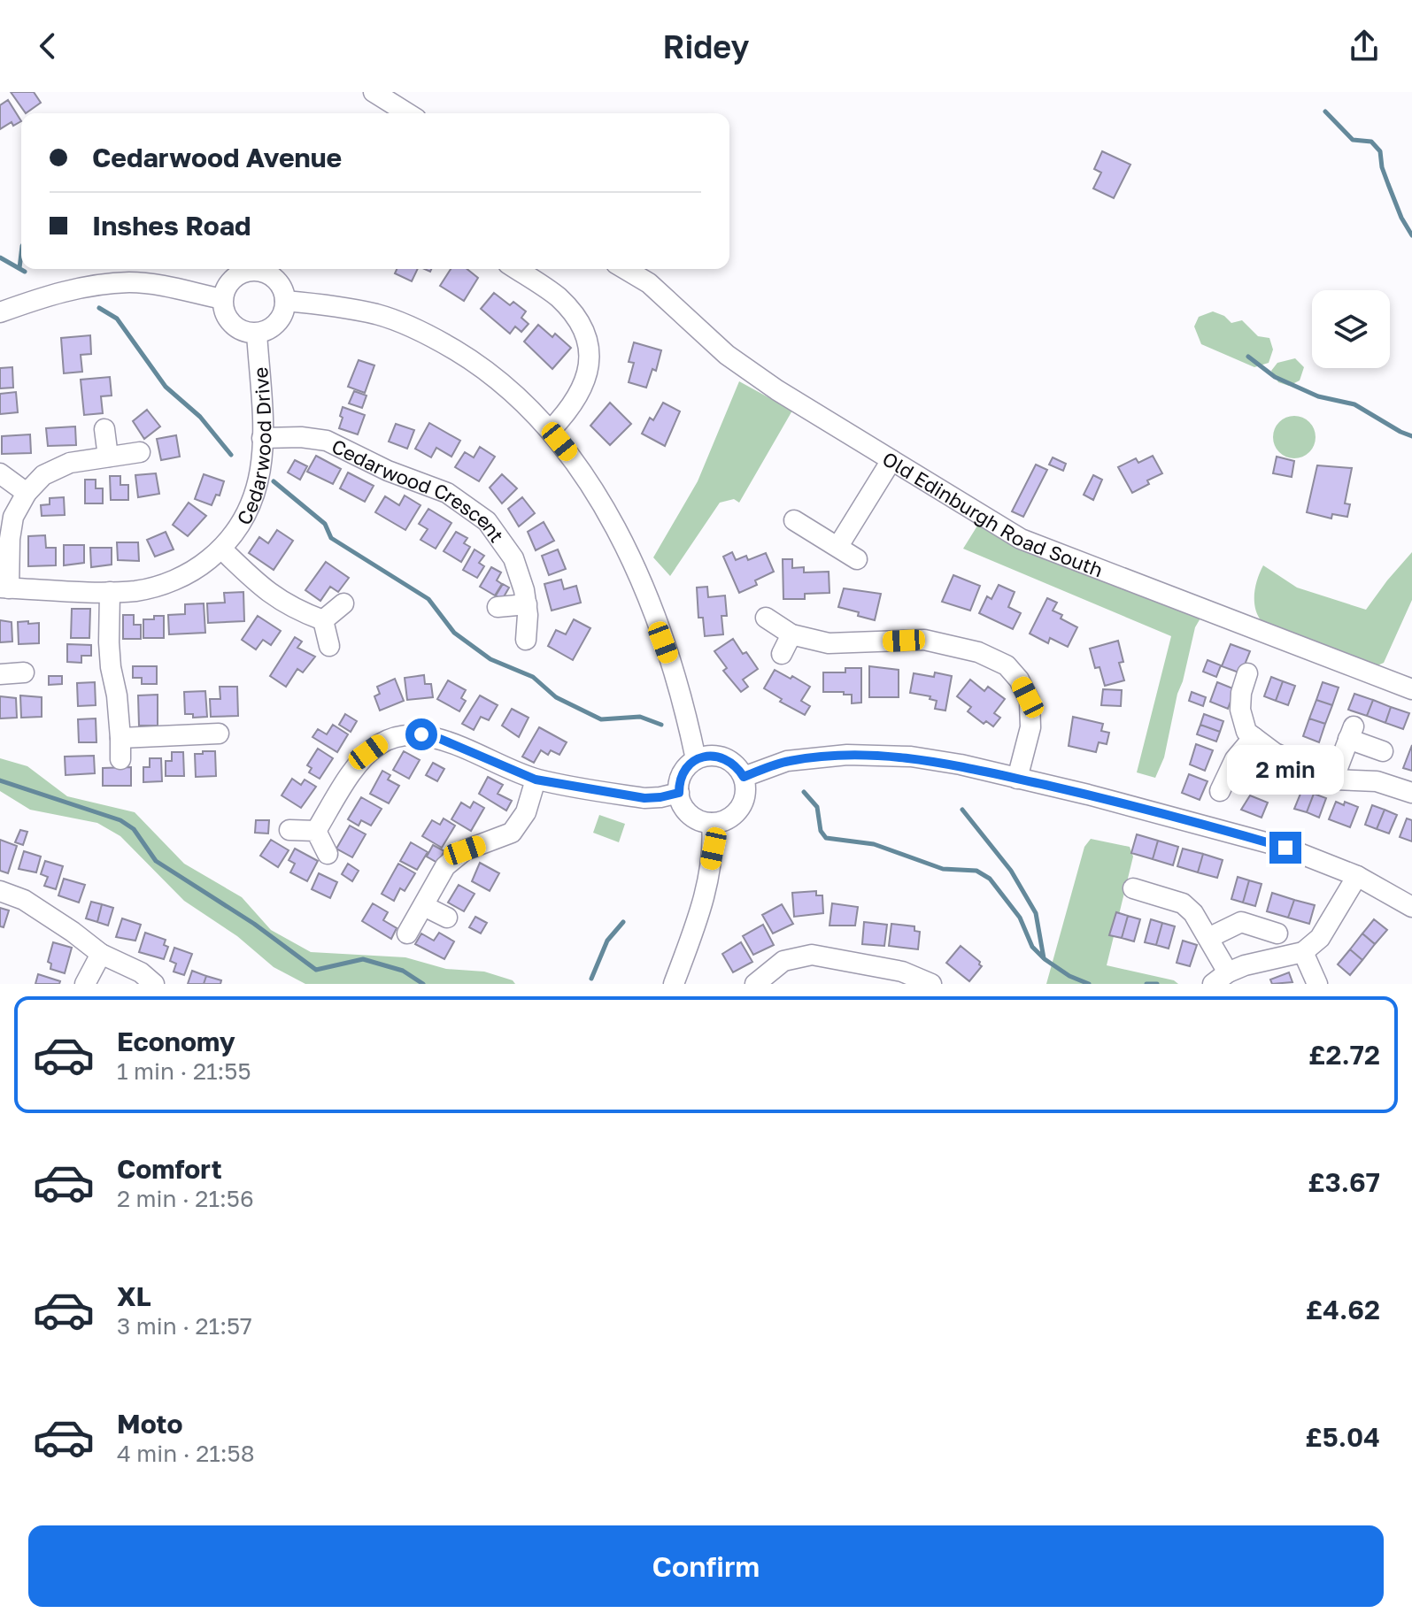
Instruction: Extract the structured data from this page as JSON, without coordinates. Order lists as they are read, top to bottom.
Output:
{
  "streets": {
    "street": ["Cedarwood Drive", "Cedarwood Crescent", "Old Edinburgh Road South"]
  },
  "crossings": [
    ["Cedarwood Drive", "Cedarwood Crescent"]
  ],
  "page": {
    "header": "Ridey",
    "banner": ["Cedarwood Avenue", "Inshes Road"],
    "bubble": "2 min",
    "list": [
      {
        "name": "Economy",
        "note": "1 min · 21:55",
        "value": "£2.72"
      },
      {
        "name": "Comfort",
        "note": "2 min · 21:56",
        "value": "£3.67"
      },
      {
        "name": "XL",
        "note": "3 min · 21:57",
        "value": "£4.62"
      },
      {
        "name": "Moto",
        "note": "4 min · 21:58",
        "value": "£5.04"
      }
    ],
    "buttons": "Confirm"
  }
}
